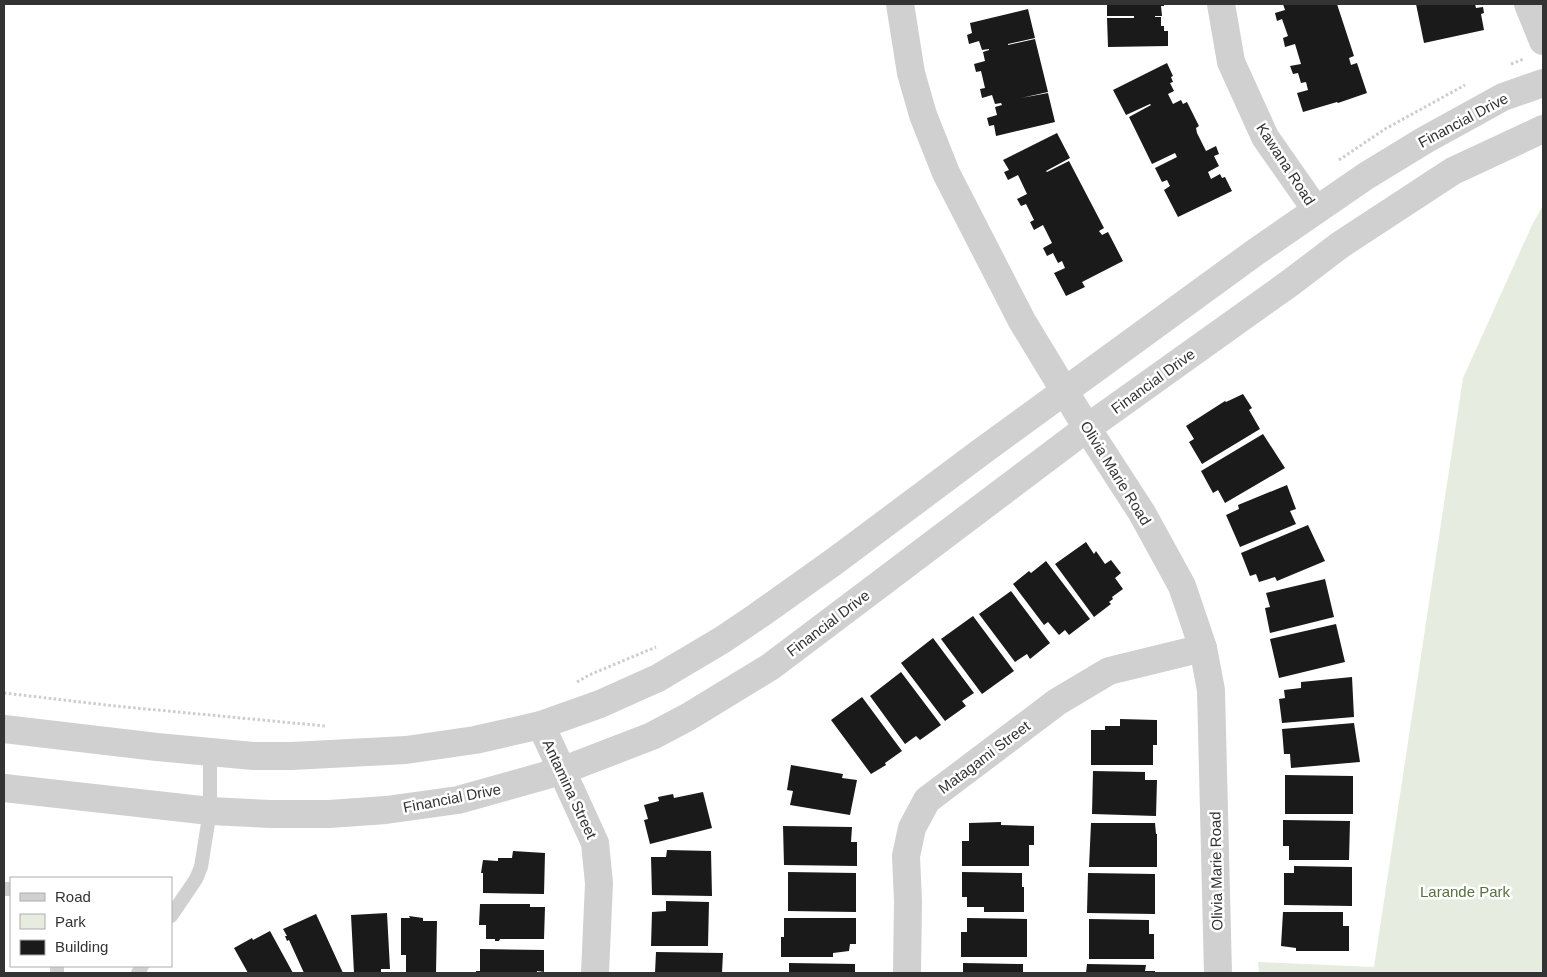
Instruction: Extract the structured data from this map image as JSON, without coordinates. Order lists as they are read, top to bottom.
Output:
{
  "streets": {
    "street": [
      "Financial Drive",
      "Kawana Road",
      "Olivia Marie Road",
      "Matagami Street",
      "Antamina Street"
    ]
  },
  "crossings": [
    ["Financial Drive", "Kawana Road"],
    ["Financial Drive", "Olivia Marie Road"],
    ["Financial Drive", "Antamina Street"],
    ["Olivia Marie Road", "Matagami Street"]
  ],
  "parks": ["Larande Park"],
  "legend": ["Road", "Park", "Building"]
}
